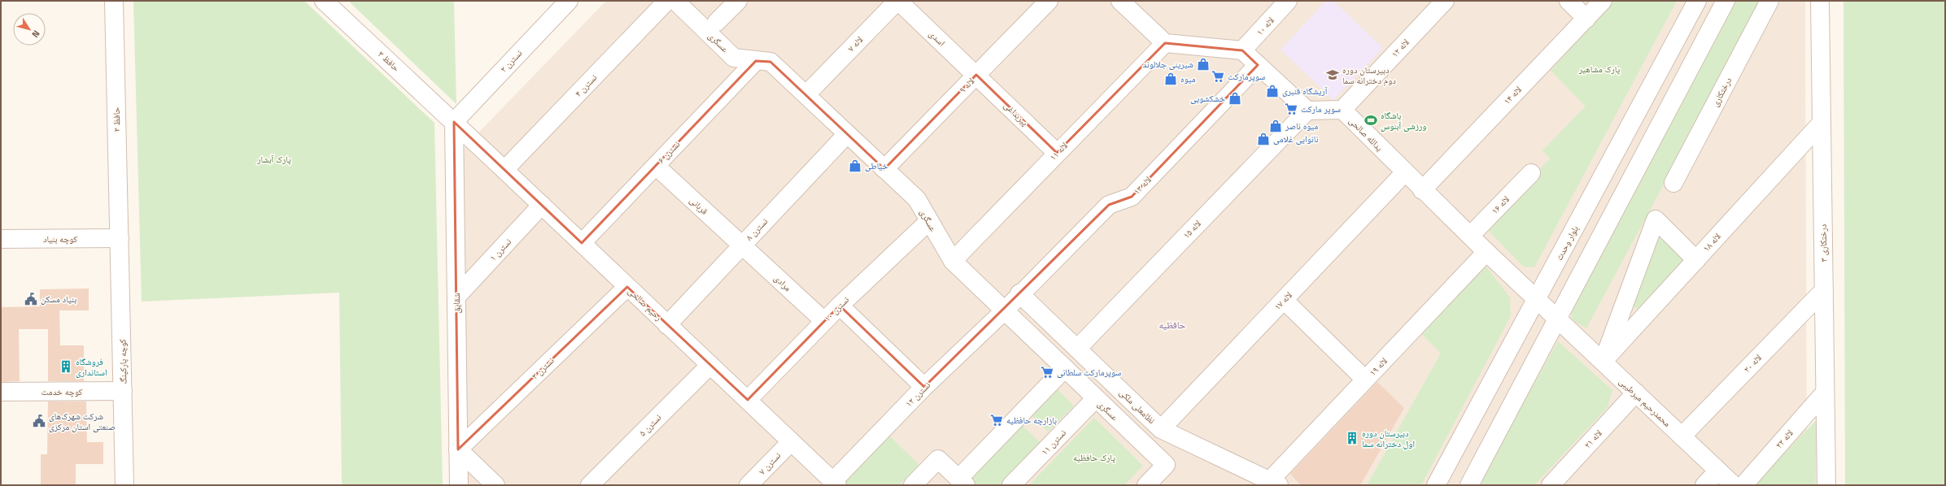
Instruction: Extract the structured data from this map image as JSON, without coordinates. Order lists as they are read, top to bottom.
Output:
{
  "streets": {
    "street": [
      "لاله ۱۰",
      "اسدی",
      "عسگری",
      "لاله ۷",
      "لاله ۱۲",
      "حافظ ۳",
      "نسترن ۲",
      "نسترن ۴",
      "لاله ۹",
      "درختکاری",
      "لاله ۱۴",
      "پیربداغی",
      "حافظ ۲",
      "یدالله صالحی",
      "لاله ۱۱",
      "نسترن ۶",
      "لاله ۱۳",
      "لاله ۱۶",
      "قربانی",
      "نسترن ۸",
      "لاله ۱۵",
      "کوچه بنیاد",
      "لاله ۱۸",
      "بلوار وحدت",
      "درختکاری ۳",
      "نسترن ۱",
      "مرادی",
      "لاله ۱۷",
      "شقایق",
      "رحیم صالحی",
      "نسترن ۱۰",
      "کوچه پارکینگ",
      "لاله ۲۰",
      "لاله ۱۹",
      "نسترن ۳",
      "کوچه خدمت",
      "نسترن ۱۲",
      "محمدرحیم میرطیبی",
      "نظامعلی ملکی",
      "نسترن ۵",
      "لاله ۲۱",
      "لاله ۲۲",
      "نسترن ۱۱",
      "نسترن ۷"
    ]
  },
  "crossings": [
    ["اسدی", "لاله ۷"],
    ["اسدی", "لاله ۹"],
    ["اسدی", "پیربداغی"],
    ["عسگری", "لاله ۹"],
    ["عسگری", "لاله ۱۱"],
    ["عسگری", "نسترن ۶"],
    ["عسگری", "لاله ۱۳"],
    ["عسگری", "نسترن ۸"],
    ["عسگری", "نسترن ۱۰"],
    ["عسگری", "نسترن ۱۲"],
    ["عسگری", "نسترن ۱۱"],
    ["لاله ۱۲", "یدالله صالحی"],
    ["حافظ ۳", "نسترن ۲"],
    ["حافظ ۳", "شقایق"],
    ["حافظ ۳", "رحیم صالحی"],
    ["نسترن ۲", "شقایق"],
    ["نسترن ۲", "رحیم صالحی"],
    ["نسترن ۴", "رحیم صالحی"],
    ["لاله ۹", "پیربداغی"],
    ["لاله ۱۴", "یدالله صالحی"],
    ["پیربداغی", "لاله ۱۱"],
    ["حافظ ۲", "کوچه بنیاد"],
    ["حافظ ۲", "کوچه پارکینگ"],
    ["یدالله صالحی", "لاله ۱۶"],
    ["یدالله صالحی", "لاله ۱۵"],
    ["یدالله صالحی", "بلوار وحدت"],
    ["یدالله صالحی", "لاله ۱۷"],
    ["یدالله صالحی", "لاله ۱۹"],
    ["یدالله صالحی", "محمدرحیم میرطیبی"],
    ["نسترن ۶", "قربانی"],
    ["نسترن ۶", "رحیم صالحی"],
    ["لاله ۱۳", "نسترن ۱۲"],
    ["لاله ۱۳", "نظامعلی ملکی"],
    ["قربانی", "نسترن ۸"],
    ["قربانی", "مرادی"],
    ["نسترن ۸", "مرادی"],
    ["نسترن ۸", "رحیم صالحی"],
    ["لاله ۱۵", "نظامعلی ملکی"],
    ["کوچه بنیاد", "کوچه پارکینگ"],
    ["لاله ۱۸", "درختکاری ۳"],
    ["لاله ۱۸", "محمدرحیم میرطیبی"],
    ["درختکاری ۳", "لاله ۲۰"],
    ["درختکاری ۳", "لاله ۲۲"],
    ["نسترن ۱", "رحیم صالحی"],
    ["مرادی", "نسترن ۱۰"],
    ["لاله ۱۷", "نظامعلی ملکی"],
    ["شقایق", "رحیم صالحی"],
    ["شقایق", "نسترن ۳"],
    ["رحیم صالحی", "نسترن ۱۰"],
    ["رحیم صالحی", "نسترن ۳"],
    ["رحیم صالحی", "نسترن ۱۲"],
    ["رحیم صالحی", "نسترن ۵"],
    ["رحیم صالحی", "نسترن ۷"],
    ["کوچه پارکینگ", "کوچه خدمت"],
    ["لاله ۲۰", "محمدرحیم میرطیبی"],
    ["لاله ۱۹", "نظامعلی ملکی"],
    ["محمدرحیم میرطیبی", "لاله ۲۱"]
  ],
  "districts": ["حافظیه"],
  "parks": ["پارک مشاهیر", "پارک آبشار", "پارک حافظیه"],
  "places": {
    "shop": [
      "شیرینی جلالوند",
      "میوه",
      "آریشگاه قنبری",
      "خشکشویی",
      "میوه ناصر",
      "نانوایی غلامی",
      "خیاطی"
    ],
    "school or university": ["دبیرستان دوره دوم دخترانه سما"],
    "supermarket": [
      "سوپرمارکت",
      "سوپر مارکت",
      "سوپرمارکت سلطانی",
      "بازارچه حافظیه"
    ],
    "sports": ["باشگاه ورزشی آبنوس"],
    "public building": ["بنیاد مسکن", "شرکت شهرک‌های صنعتی استان مرکزی"],
    "building": ["فروشگاه استانداری", "دبیرستان دوره اول دخترانه سما"]
  },
  "north": "bottom right"
}
